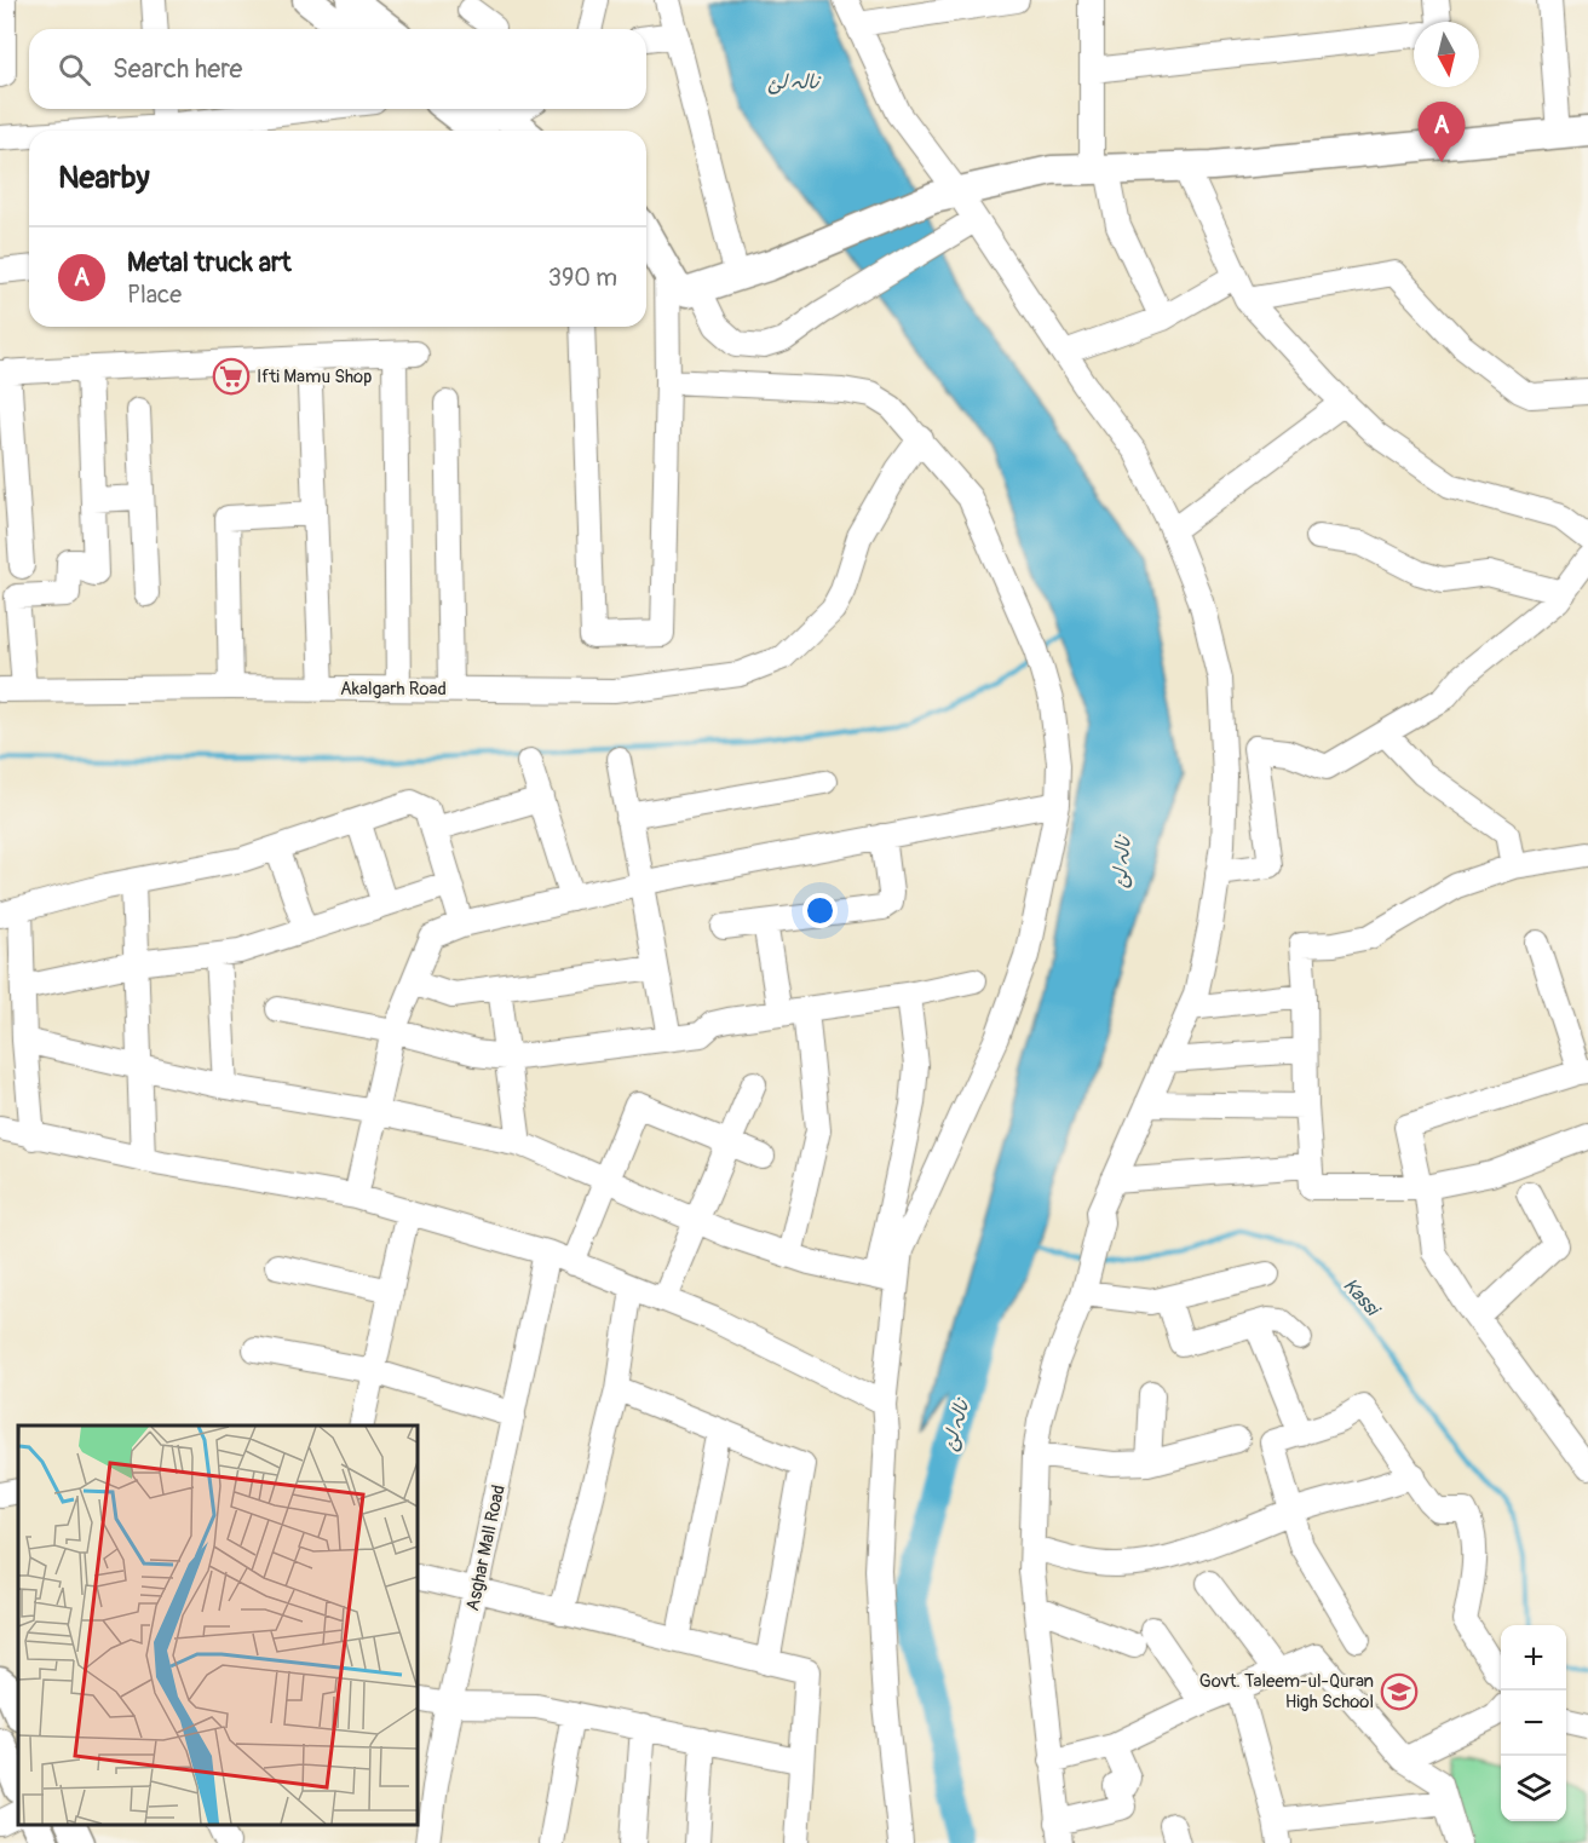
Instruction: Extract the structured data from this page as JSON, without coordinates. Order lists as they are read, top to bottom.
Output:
{
  "streets": {
    "street": ["Akalgarh Road", "Asghar Mall Road"]
  },
  "water": ["نالہ لئ", "Kassi"],
  "places": {
    "supermarket": ["Ifti Mamu Shop"],
    "school or university": ["Govt. Taleem-ul-Quran High School"]
  },
  "north": "bottom",
  "page": {
    "search": "Search here",
    "pins": "A",
    "heading": "Nearby",
    "list": [
      {
        "mark": "A",
        "name": "Metal truck art",
        "note": "Place",
        "value": "390 m"
      }
    ],
    "map_buttons": ["+", "−"]
  }
}
